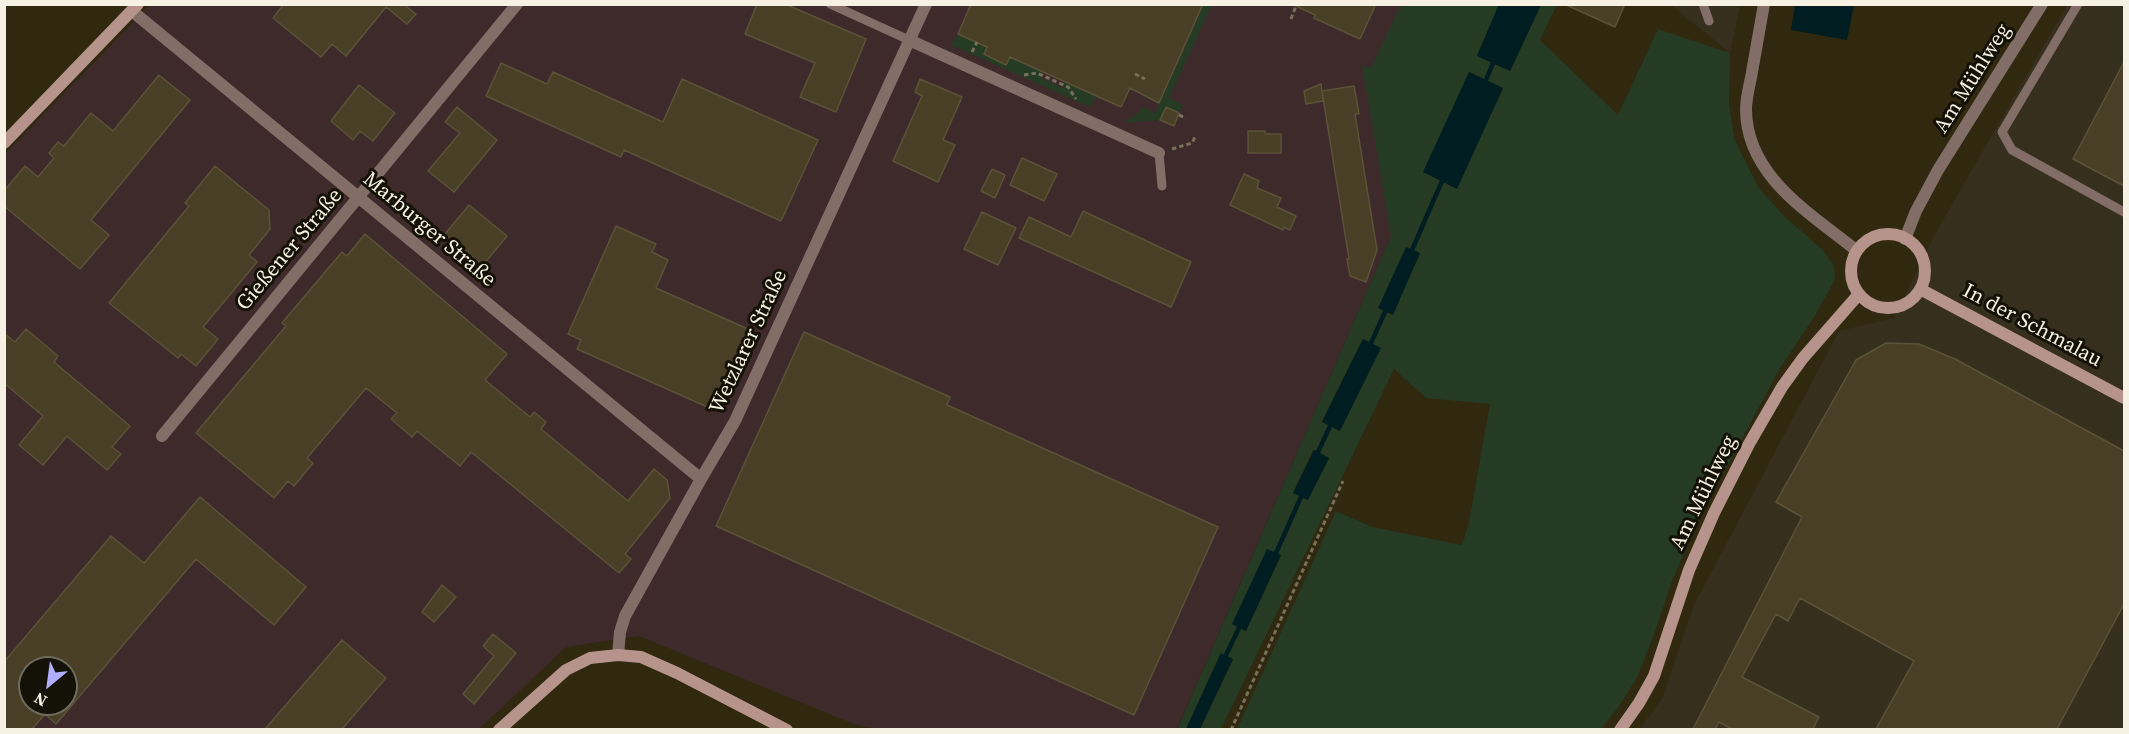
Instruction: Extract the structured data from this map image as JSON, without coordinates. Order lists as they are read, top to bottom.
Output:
{
  "streets": {
    "main road": ["Am Mühlweg", "In der Schmalau"],
    "street": ["Marburger Straße", "Gießener Straße", "Wetzlarer Straße"]
  },
  "crossings": [
    ["Am Mühlweg", "In der Schmalau"],
    ["Marburger Straße", "Gießener Straße"],
    ["Marburger Straße", "Wetzlarer Straße"]
  ],
  "north": "bottom left"
}
